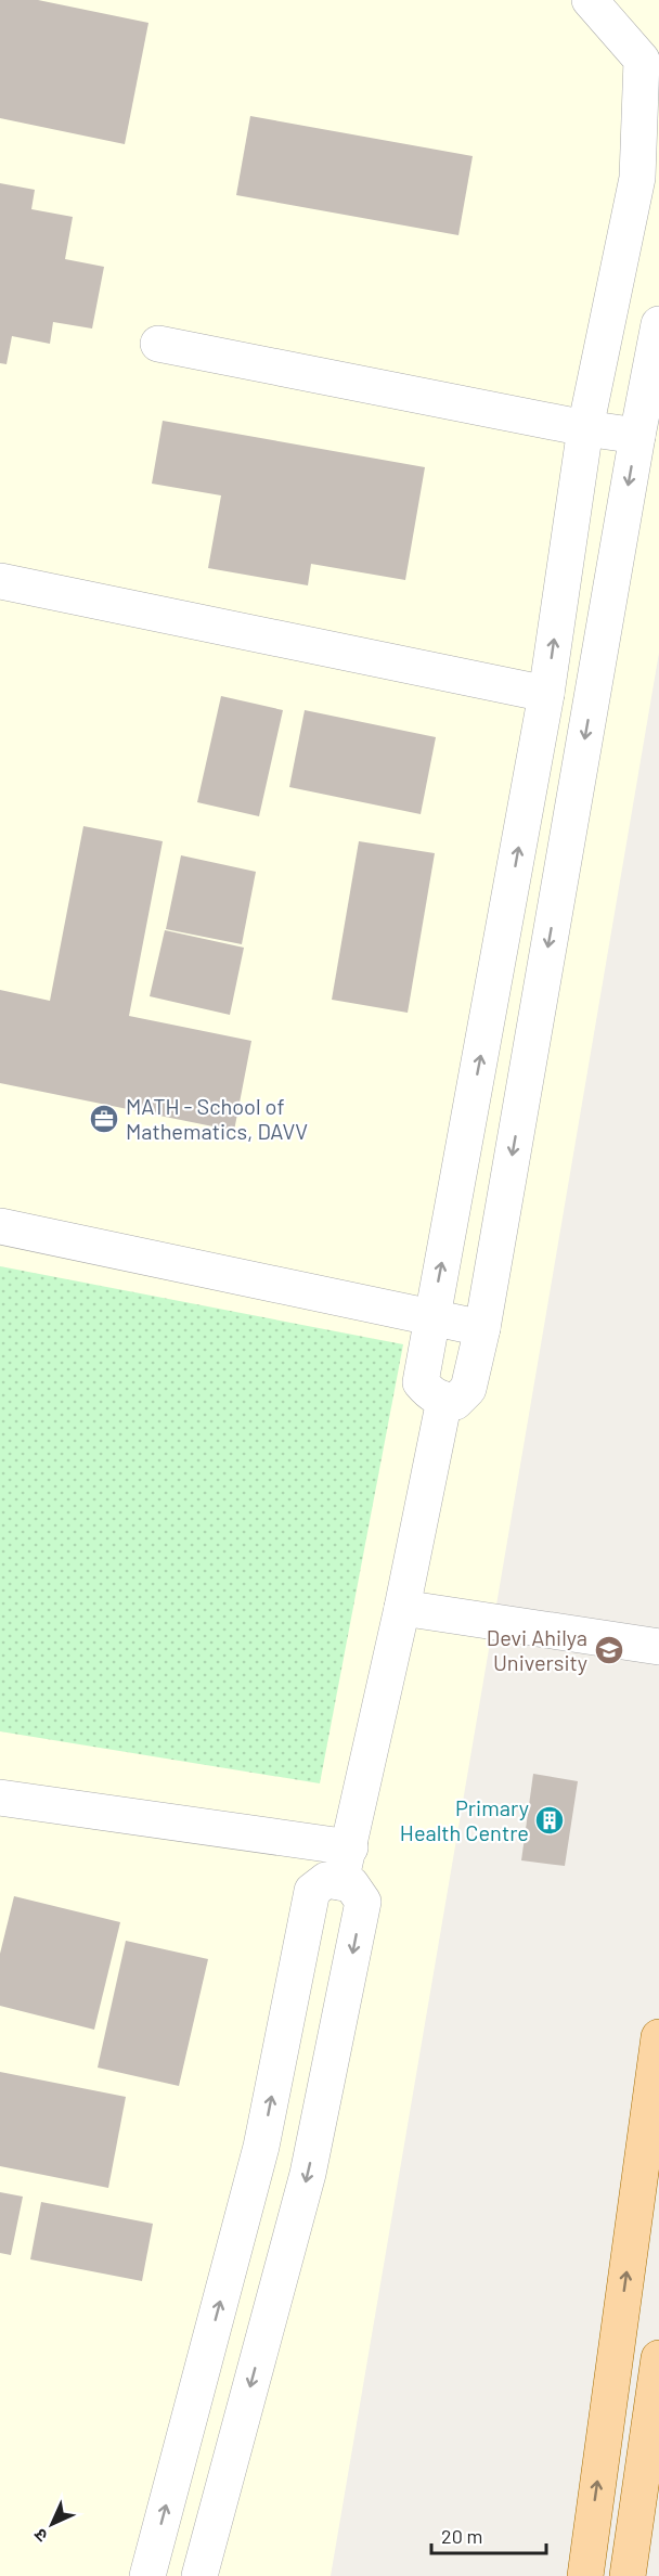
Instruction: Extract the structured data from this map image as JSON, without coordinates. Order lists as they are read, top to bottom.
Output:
{
  "places": {
    "office": ["MATH - School of Mathematics, DAVV"],
    "school or university": ["Devi Ahilya University"],
    "building": ["Primary Health Centre"]
  },
  "scale_bar": "20 m",
  "north": "bottom left"
}
